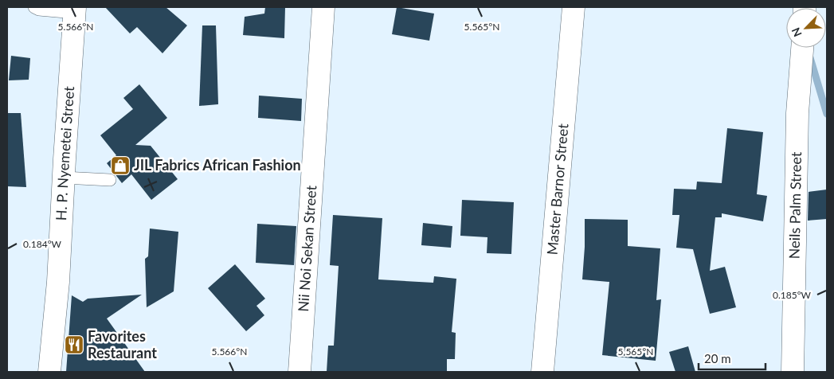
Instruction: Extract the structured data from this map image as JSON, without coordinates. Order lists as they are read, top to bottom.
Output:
{
  "streets": {
    "street": [
      "H. P. Nyemetei Street",
      "Master Barnor Street",
      "Neils Palm Street",
      "Nii Noi Sekan Street"
    ]
  },
  "places": {
    "shop": ["JIL Fabrics African Fashion"],
    "restaurant": ["Favorites Restaurant"]
  },
  "scale_bar": "20 m",
  "north": "bottom left",
  "coordinates": [
    "5.566°N",
    "5.565°N",
    "0.184°W",
    "0.185°W"
  ]
}
